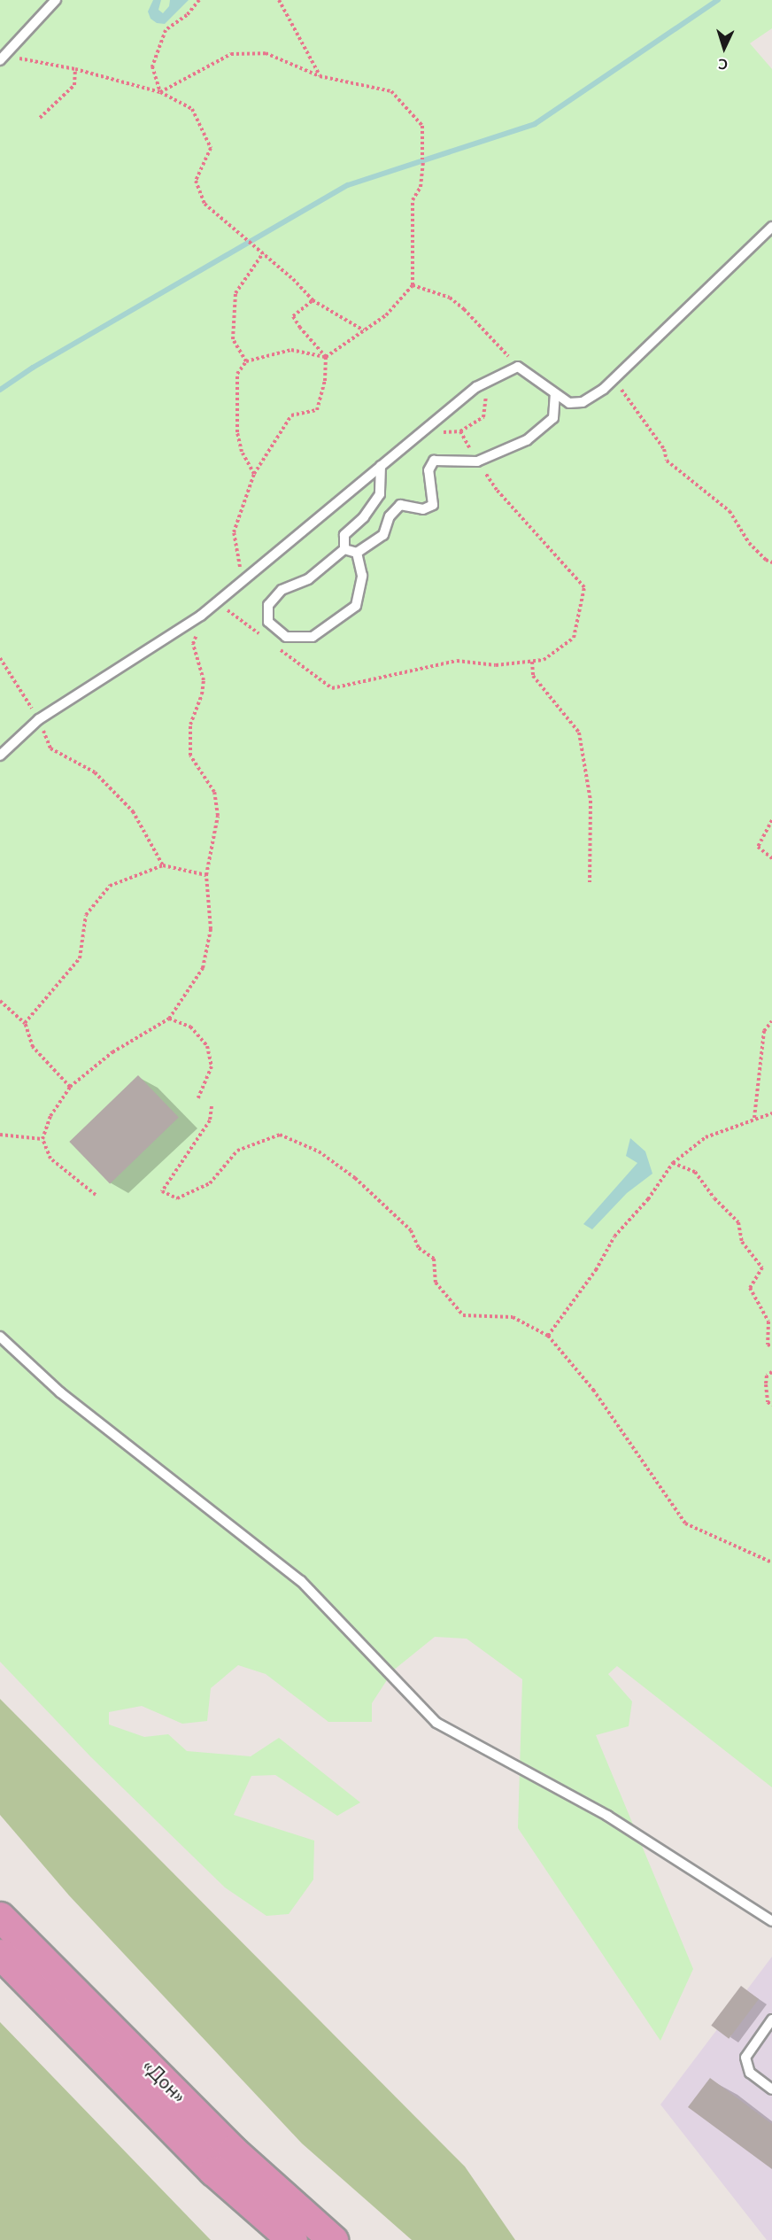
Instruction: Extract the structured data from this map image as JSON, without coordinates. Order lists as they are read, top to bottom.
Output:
{
  "streets": {
    "highway": ["«Дон»"]
  },
  "north": "bottom"
}
